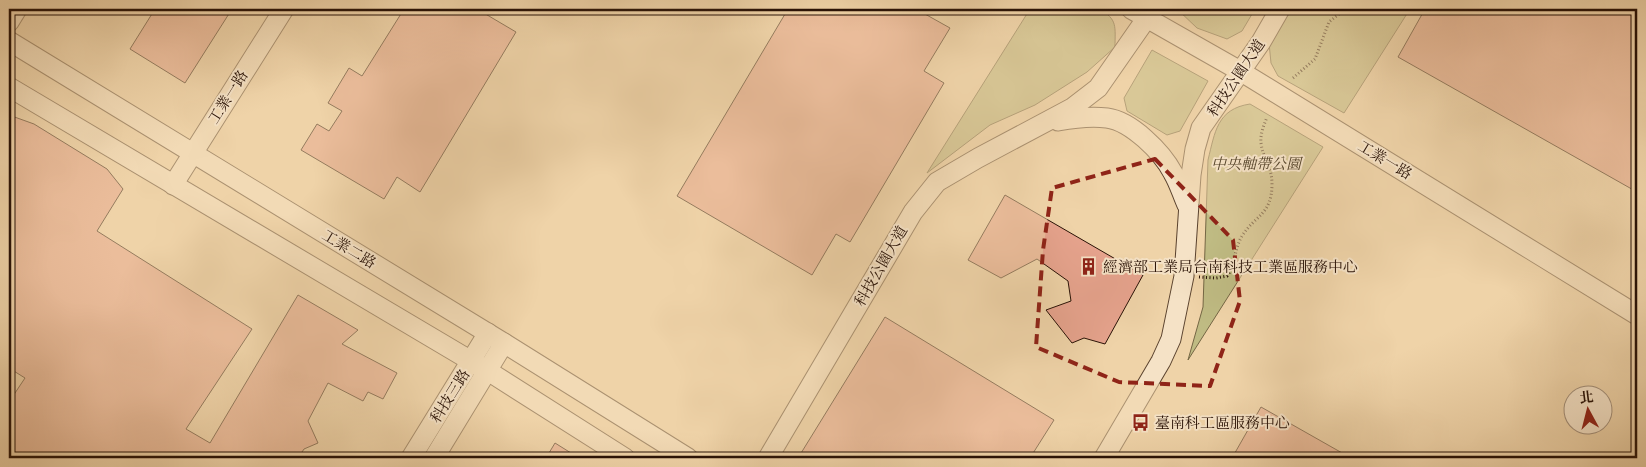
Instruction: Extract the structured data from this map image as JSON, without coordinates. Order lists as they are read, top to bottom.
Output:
{
  "streets": {
    "street": [
      "科技公園大道",
      "工業一路",
      "工業二路",
      "科技三路"
    ]
  },
  "crossings": [
    ["科技公園大道", "工業一路"],
    ["工業一路", "工業二路"],
    ["工業二路", "科技三路"]
  ],
  "parks": ["中央軸帶公園"],
  "places": {
    "building": ["經濟部工業局台南科技工業區服務中心"],
    "bus stop": ["臺南科工區服務中心"]
  },
  "north": "top"
}
